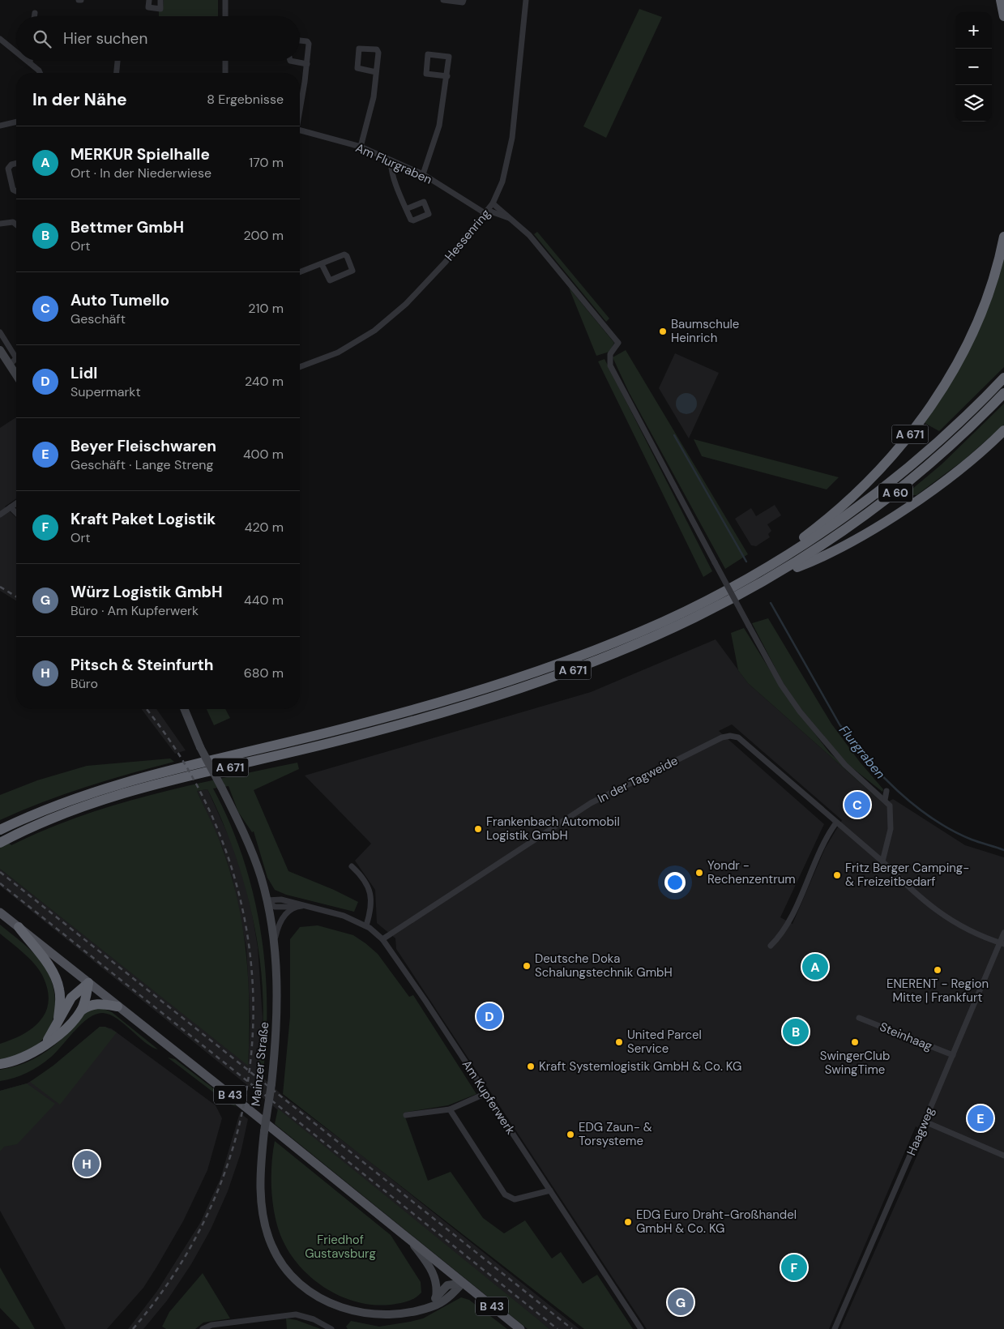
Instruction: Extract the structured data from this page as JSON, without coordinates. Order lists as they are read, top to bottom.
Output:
{
  "streets": {
    "highway": ["A 671", "A 60"],
    "main road": ["Mainzer Straße", "B 43"],
    "street": [
      "Am Flurgraben",
      "Hessenring",
      "In der Tagweide",
      "Steinhaag",
      "Am Kupferwerk",
      "Haagweg"
    ]
  },
  "crossings": [
    ["Am Flurgraben", "Hessenring"],
    ["A 671", "A 60"],
    ["In der Tagweide", "Am Kupferwerk"],
    ["Steinhaag", "Haagweg"],
    ["Mainzer Straße", "Am Kupferwerk"]
  ],
  "water": ["Flurgraben"],
  "parks": ["Friedhof Gustavsburg"],
  "places": [
    "Baumschule Heinrich",
    "Frankenbach Automobil Logistik GmbH",
    "Yondr - Rechenzentrum",
    "Fritz Berger Camping- & Freizeitbedarf",
    "Deutsche Doka Schalungstechnik GmbH",
    "ENERENT - Region Mitte | Frankfurt",
    "United Parcel Service",
    "SwingerClub SwingTime",
    "Kraft Systemlogistik GmbH & Co. KG",
    "EDG Zaun- & Torsysteme",
    "EDG Euro Draht-Großhandel GmbH & Co. KG"
  ],
  "page": {
    "map_buttons": ["+", "−"],
    "search": "Hier suchen",
    "heading": ["In der Nähe", "8 Ergebnisse"],
    "list": [
      {
        "mark": "A",
        "name": "MERKUR Spielhalle",
        "note": "Ort · In der Niederwiese",
        "value": "170 m"
      },
      {
        "mark": "B",
        "name": "Bettmer GmbH",
        "note": "Ort",
        "value": "200 m"
      },
      {
        "mark": "C",
        "name": "Auto Tumello",
        "note": "Geschäft",
        "value": "210 m"
      },
      {
        "mark": "D",
        "name": "Lidl",
        "note": "Supermarkt",
        "value": "240 m"
      },
      {
        "mark": "E",
        "name": "Beyer Fleischwaren",
        "note": "Geschäft · Lange Streng",
        "value": "400 m"
      },
      {
        "mark": "F",
        "name": "Kraft Paket Logistik",
        "note": "Ort",
        "value": "420 m"
      },
      {
        "mark": "G",
        "name": "Würz Logistik GmbH",
        "note": "Büro · Am Kupferwerk",
        "value": "440 m"
      },
      {
        "mark": "H",
        "name": "Pitsch & Steinfurth",
        "note": "Büro",
        "value": "680 m"
      }
    ],
    "pins": [
      "C",
      "A",
      "D",
      "B",
      "E",
      "H",
      "F",
      "G"
    ]
  }
}
